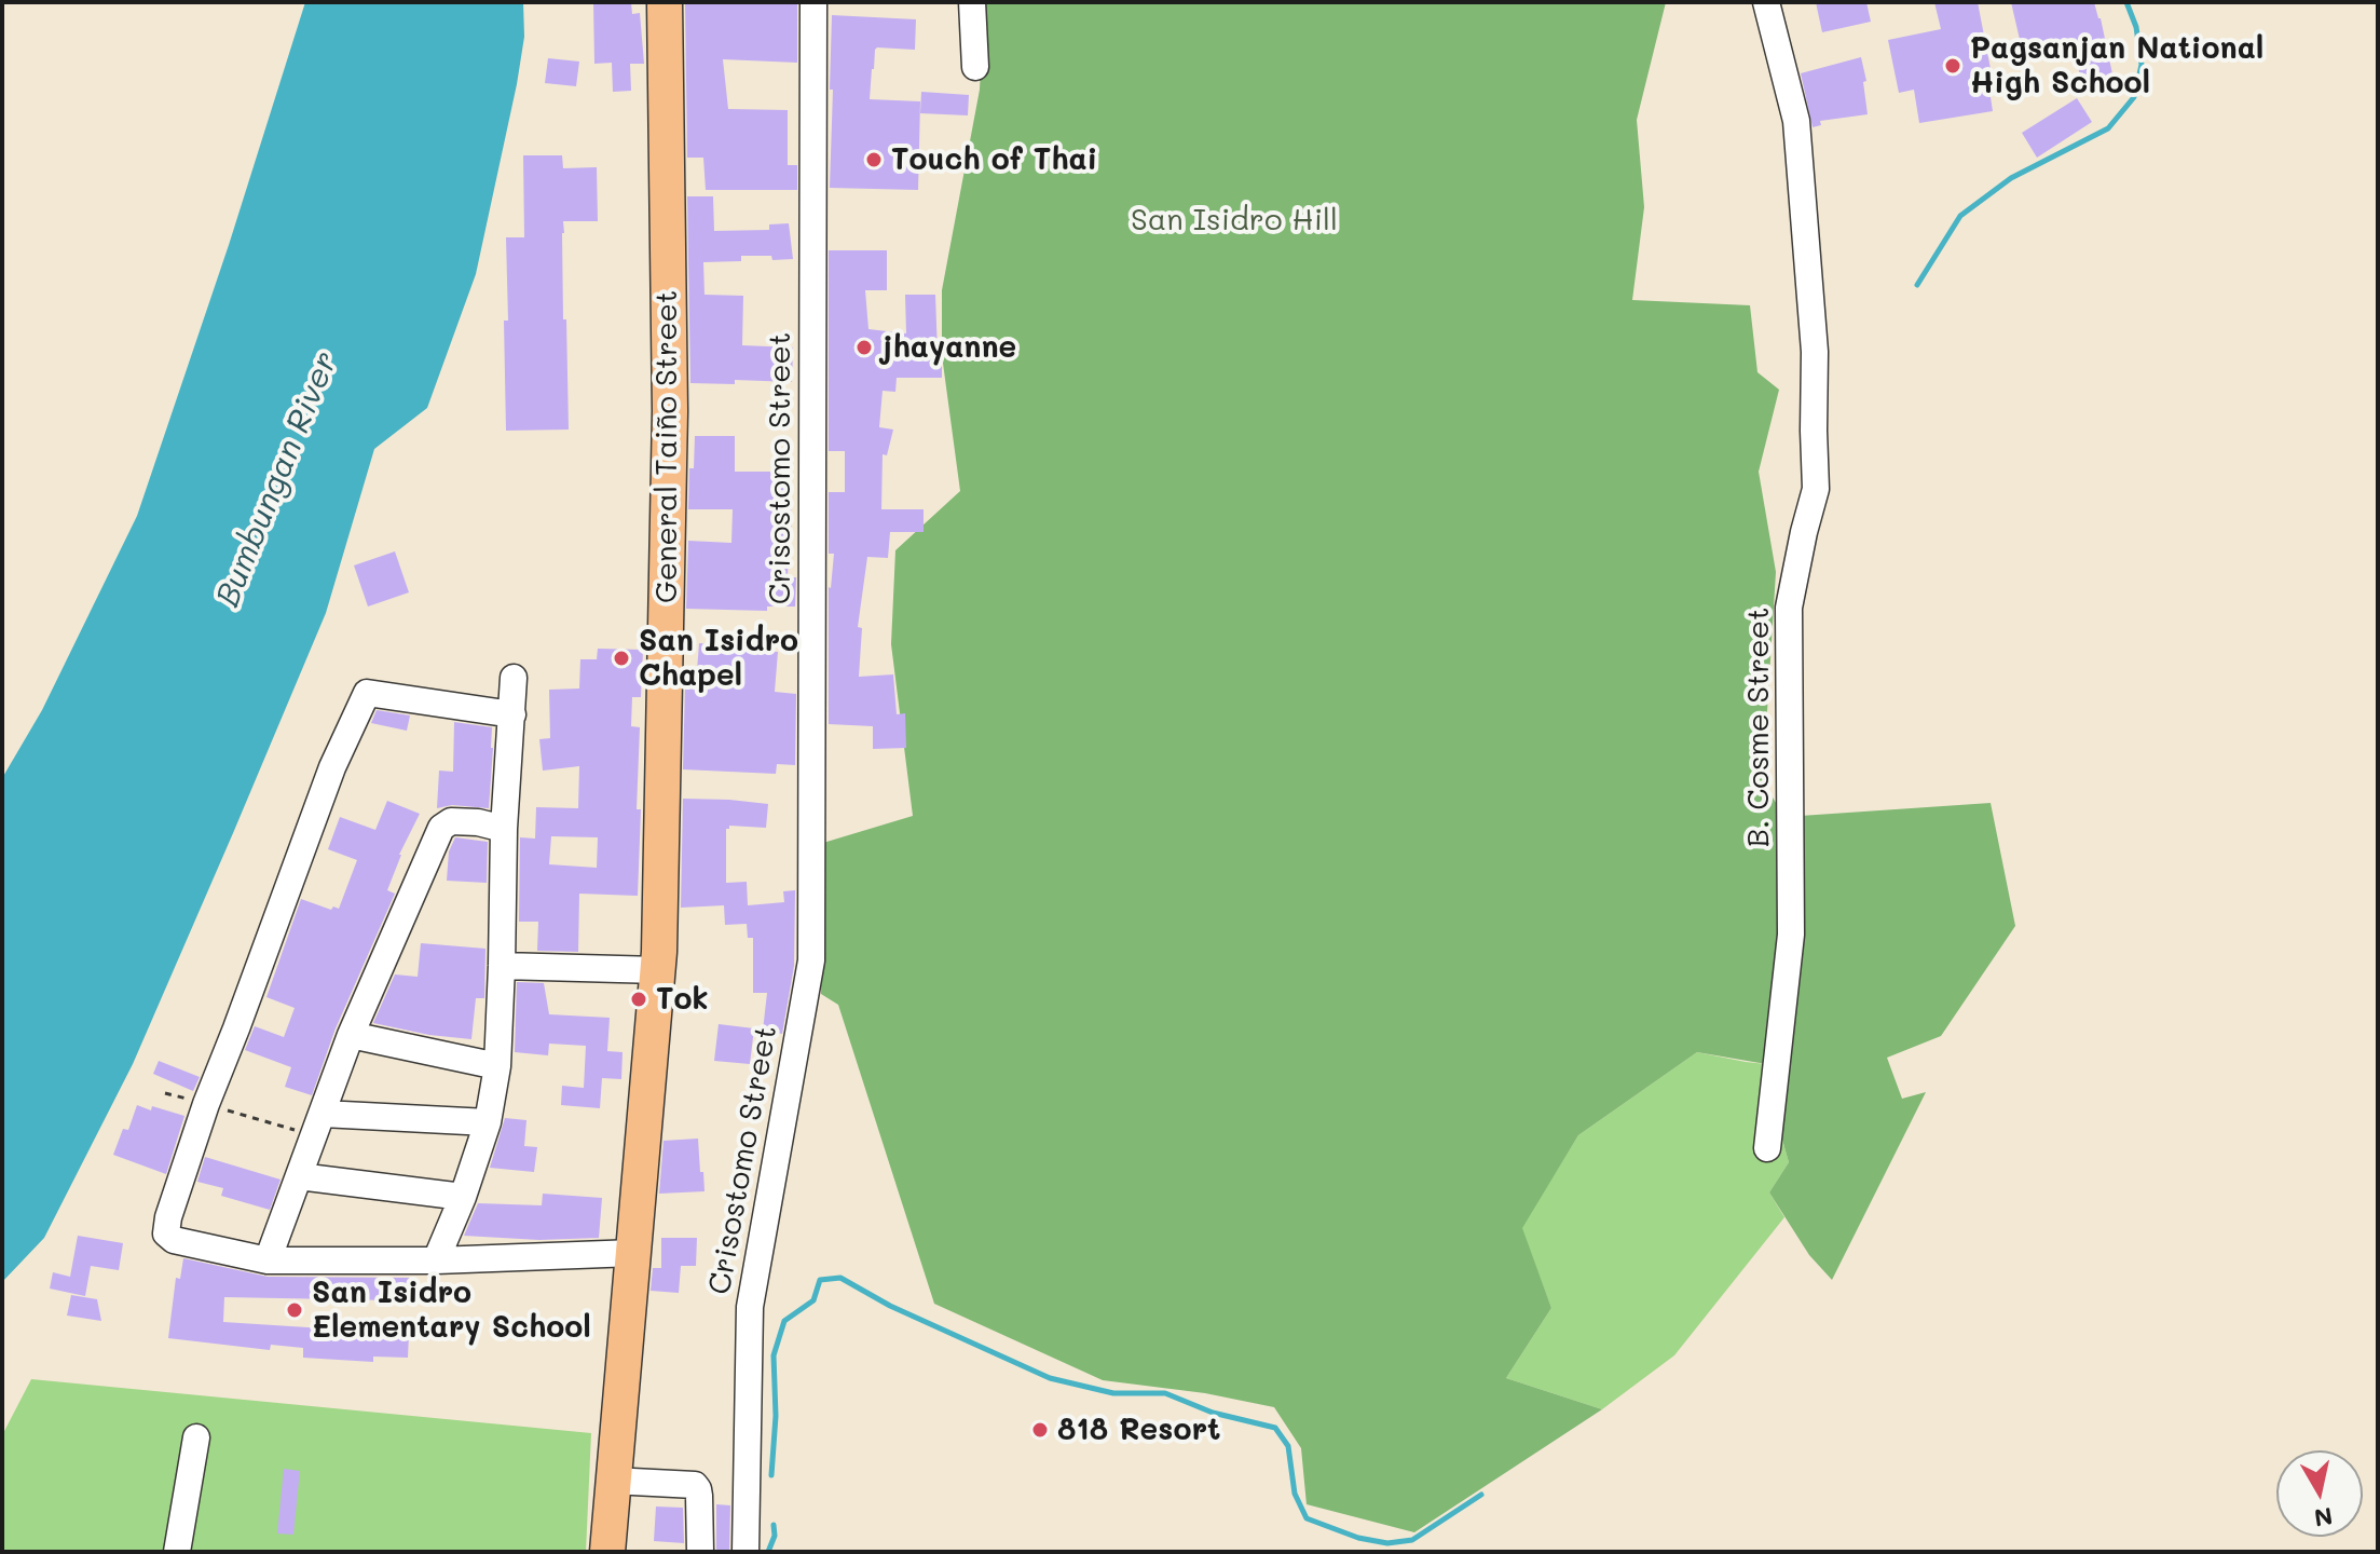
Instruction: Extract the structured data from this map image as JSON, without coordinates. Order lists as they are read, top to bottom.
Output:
{
  "streets": {
    "main road": ["General Taiño Street"],
    "street": ["Crisostomo Street", "B. Cosme Street"]
  },
  "water": ["Bumbungan River"],
  "parks": ["San Isidro Hill"],
  "places": [
    "Pagsanjan National High School",
    "Touch of Thai",
    "jhayanne",
    "San Isidro Chapel",
    "Tok",
    "San Isidro Elementary School",
    "818 Resort"
  ],
  "north": "bottom"
}
